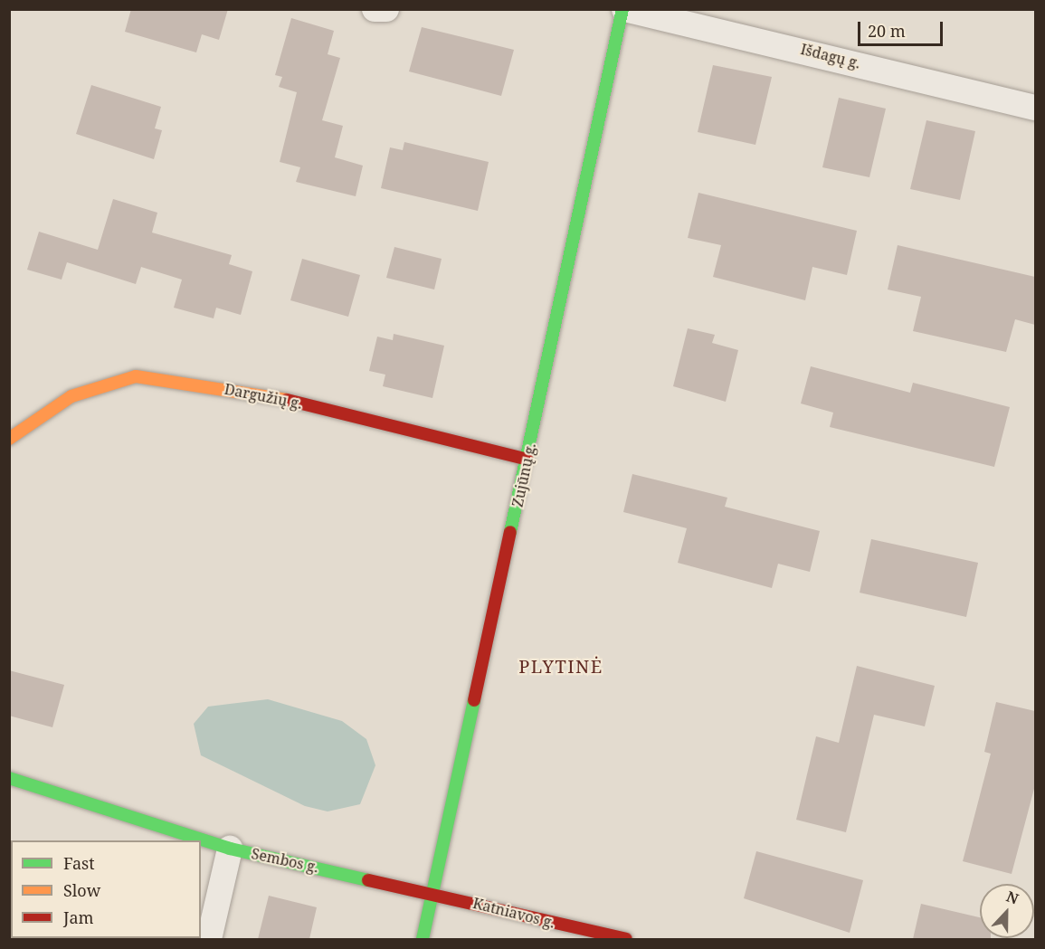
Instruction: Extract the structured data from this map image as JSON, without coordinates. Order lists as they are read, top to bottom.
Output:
{
  "streets": {
    "street": [
      "Išdagų g.",
      "Dargužių g.",
      "Zujūnų g.",
      "Sembos g.",
      "Katniavos g."
    ]
  },
  "crossings": [
    ["Išdagų g.", "Zujūnų g."],
    ["Dargužių g.", "Zujūnų g."],
    ["Zujūnų g.", "Sembos g."],
    ["Zujūnų g.", "Katniavos g."],
    ["Sembos g.", "Katniavos g."]
  ],
  "districts": ["PLYTINĖ"],
  "legend": ["Fast", "Slow", "Jam"],
  "scale_bar": "20 m",
  "north": "top"
}
